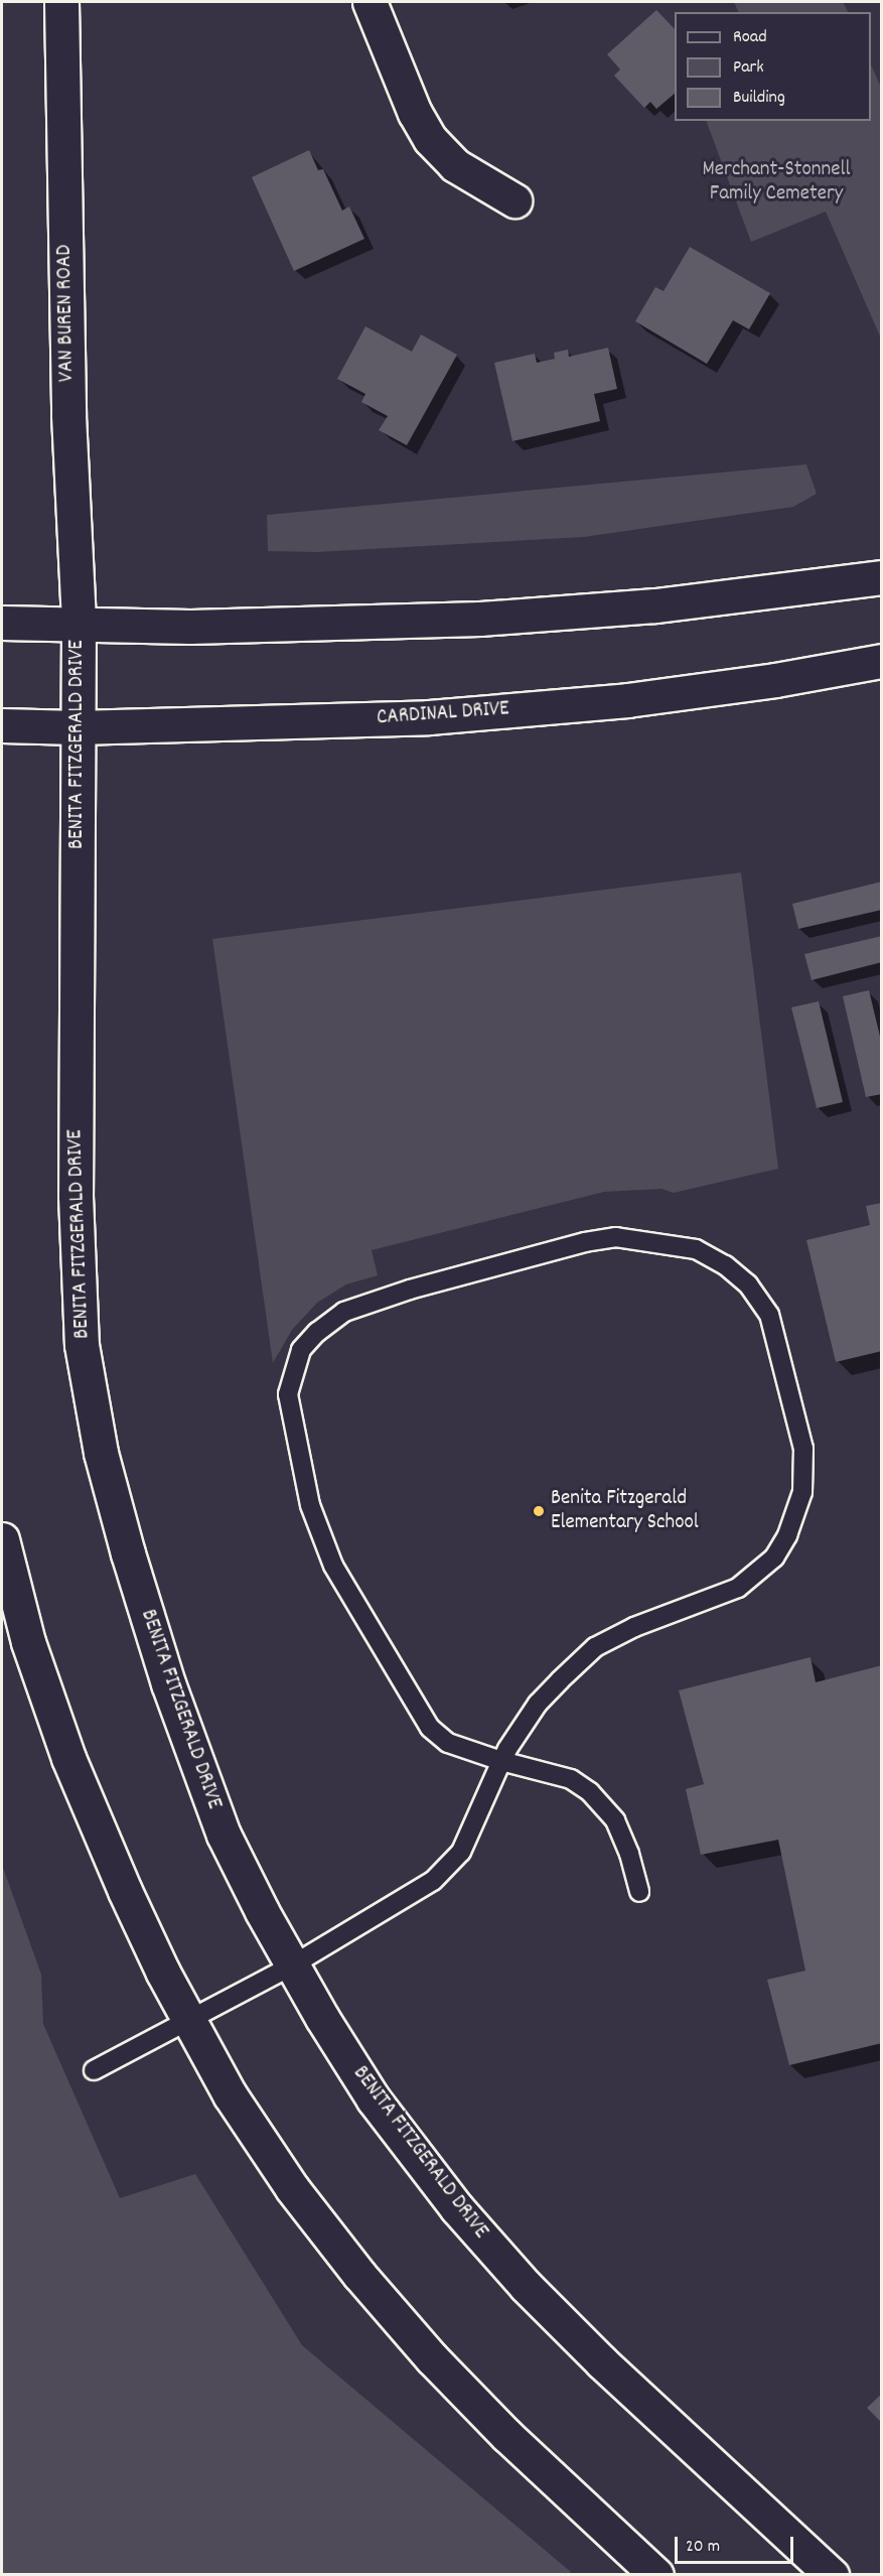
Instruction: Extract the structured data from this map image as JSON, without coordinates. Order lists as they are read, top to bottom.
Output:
{
  "streets": {
    "main road": ["VAN BUREN ROAD", "CARDINAL DRIVE", "BENITA FITZGERALD DRIVE"]
  },
  "crossings": [
    ["VAN BUREN ROAD", "BENITA FITZGERALD DRIVE"],
    ["CARDINAL DRIVE", "BENITA FITZGERALD DRIVE"]
  ],
  "parks": ["Merchant-Stonnell Family Cemetery"],
  "places": ["Benita Fitzgerald Elementary School"],
  "legend": ["Road", "Park", "Building"],
  "scale_bar": "20 m"
}
